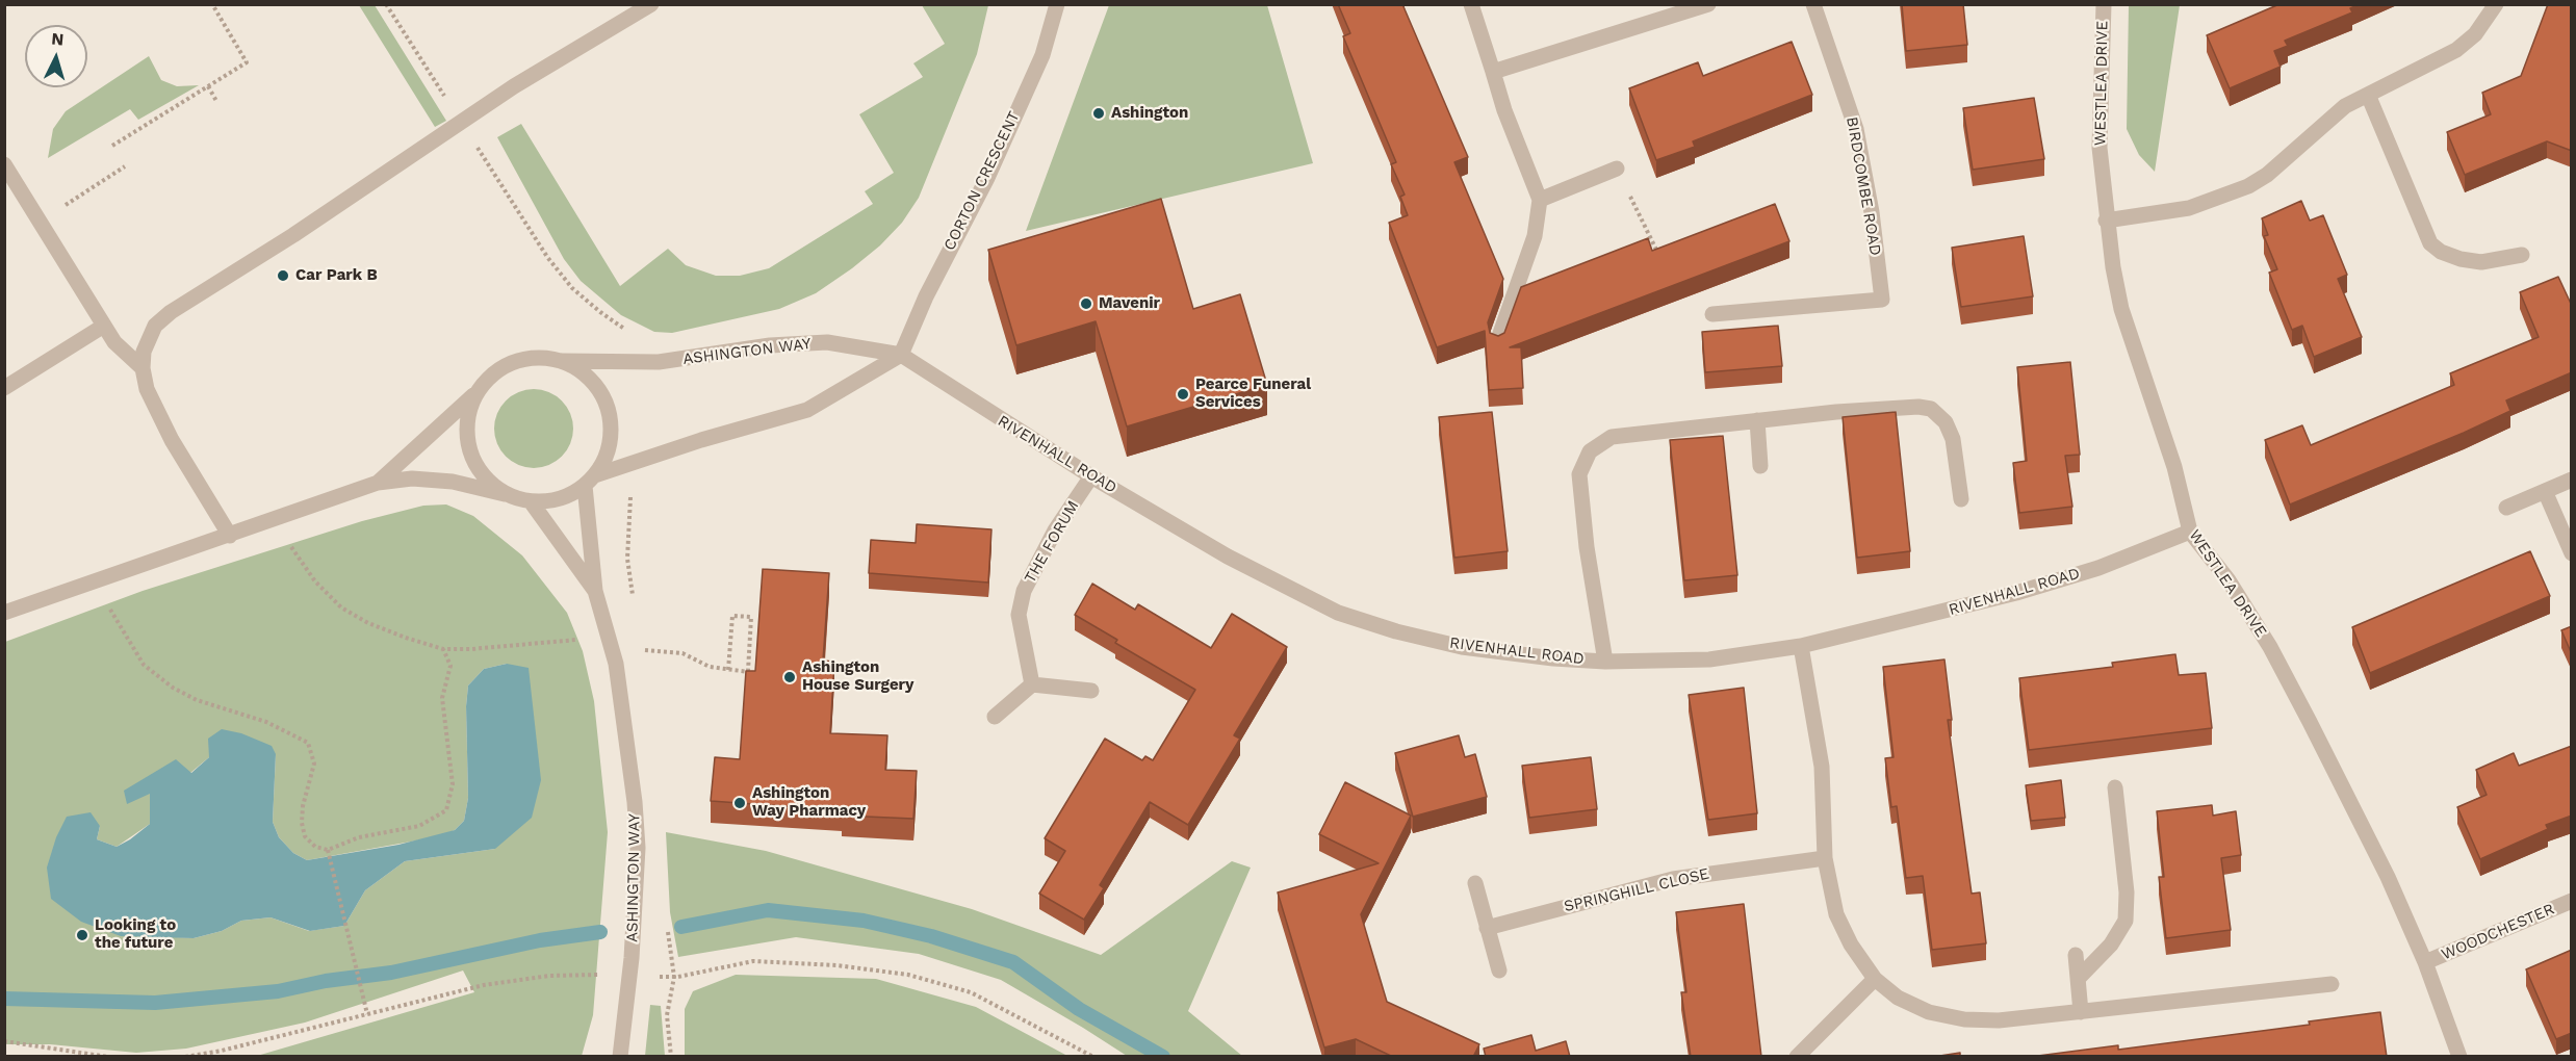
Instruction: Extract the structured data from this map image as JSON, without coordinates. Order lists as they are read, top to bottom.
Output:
{
  "streets": {
    "street": [
      "WESTLEA DRIVE",
      "CORTON CRESCENT",
      "BIRDCOMBE ROAD",
      "ASHINGTON WAY",
      "RIVENHALL ROAD",
      "THE FORUM",
      "SPRINGHILL CLOSE",
      "WOODCHESTER"
    ]
  },
  "crossings": [
    ["WESTLEA DRIVE", "RIVENHALL ROAD"],
    ["WESTLEA DRIVE", "WOODCHESTER"],
    ["CORTON CRESCENT", "ASHINGTON WAY"],
    ["CORTON CRESCENT", "RIVENHALL ROAD"],
    ["ASHINGTON WAY", "RIVENHALL ROAD"],
    ["RIVENHALL ROAD", "THE FORUM"]
  ],
  "places": [
    "Ashington",
    "Car Park B",
    "Mavenir",
    "Pearce Funeral Services",
    "Ashington House Surgery",
    "Ashington Way Pharmacy",
    "Looking to the future"
  ],
  "north": "top"
}
